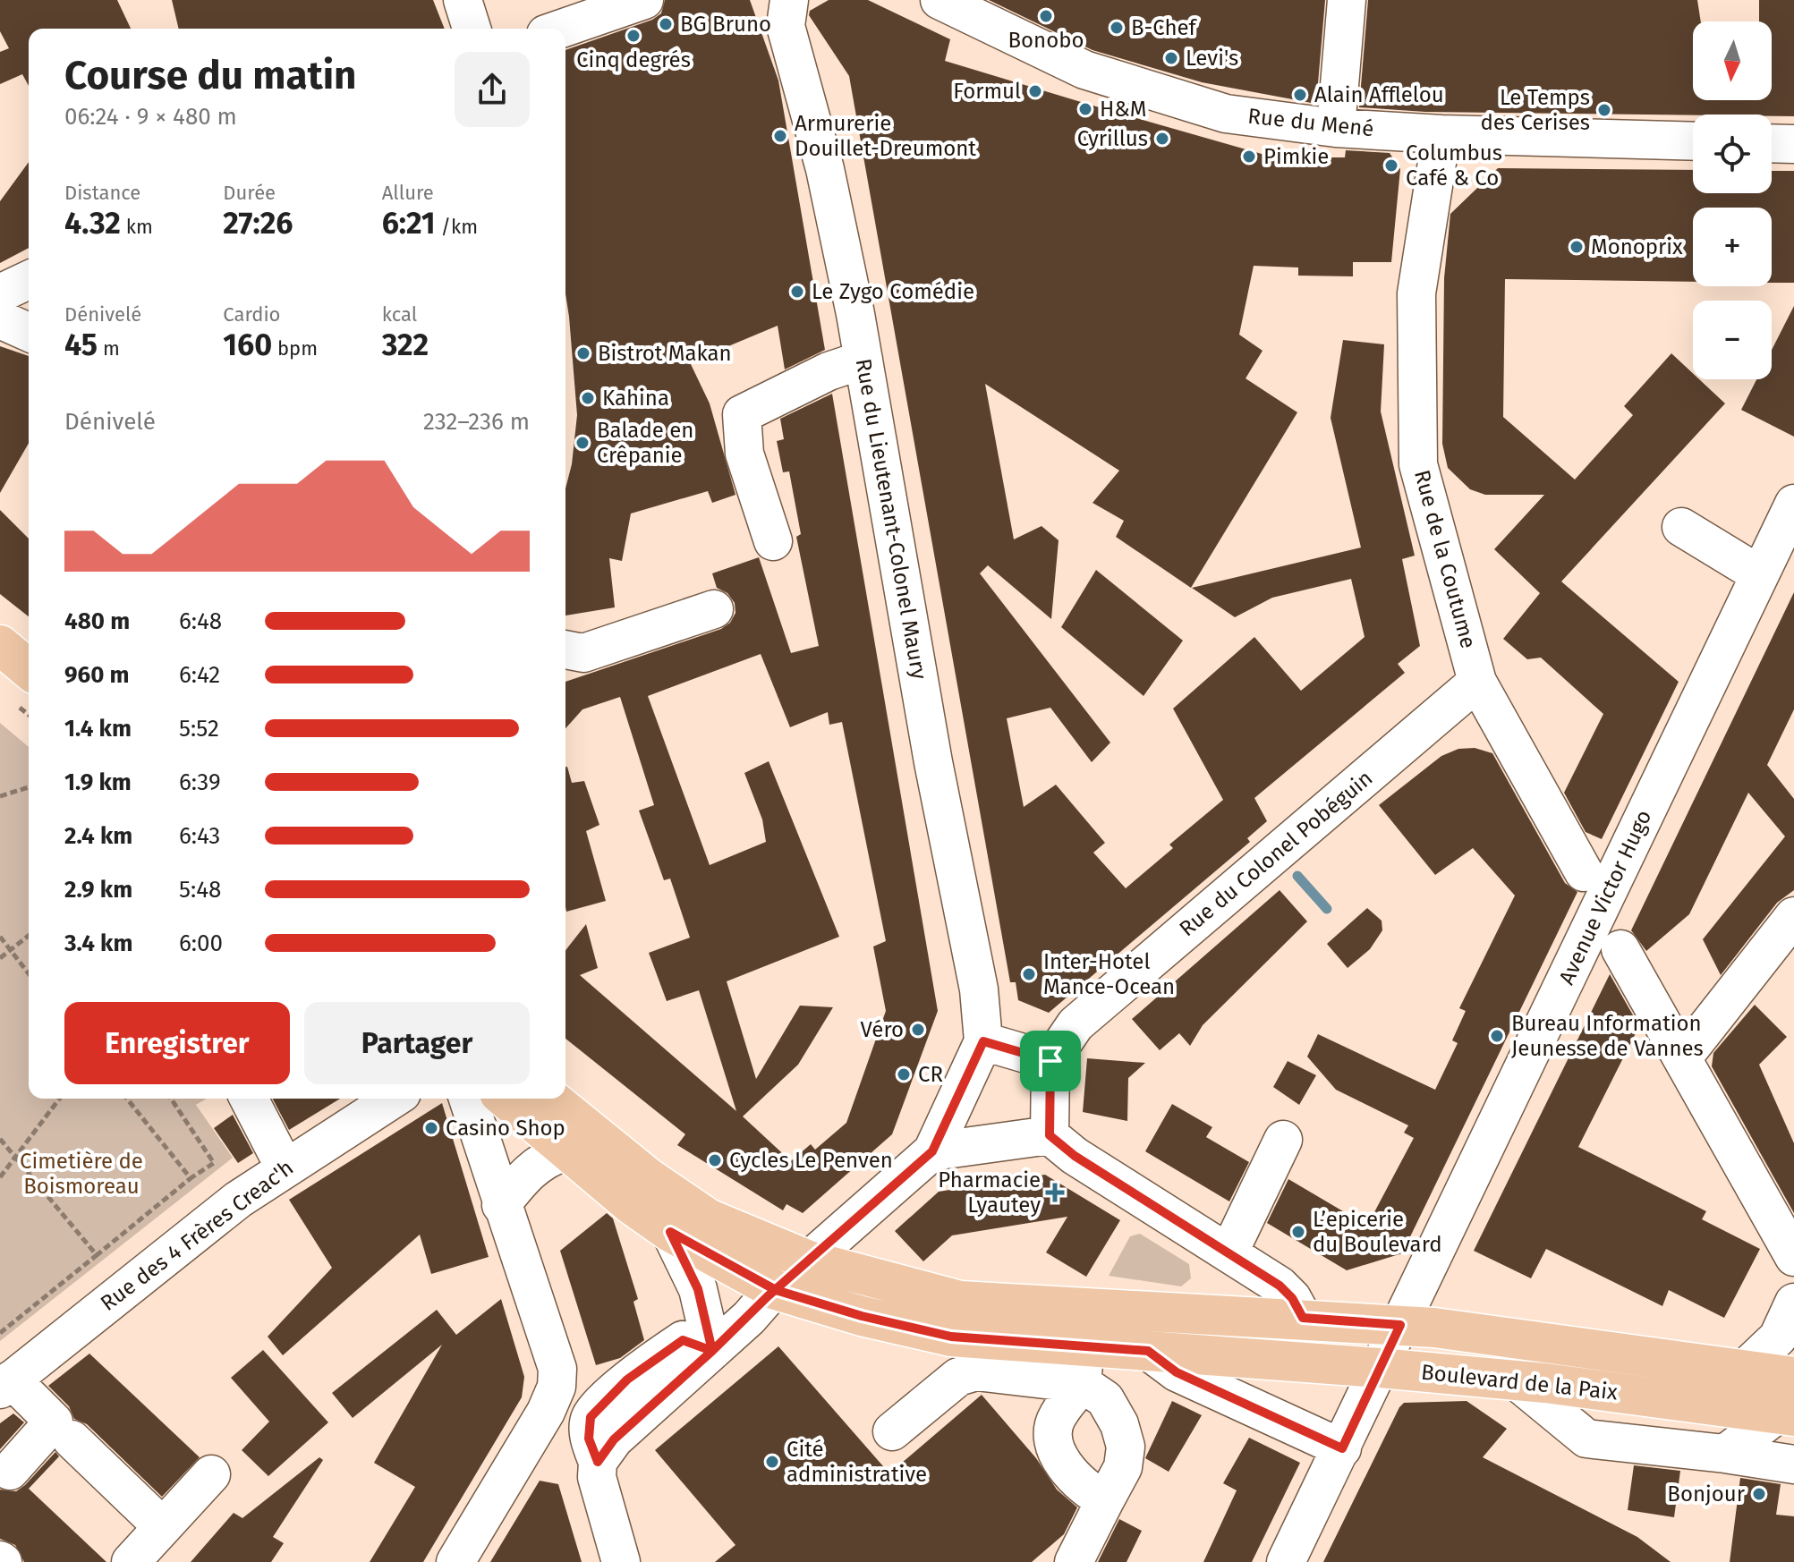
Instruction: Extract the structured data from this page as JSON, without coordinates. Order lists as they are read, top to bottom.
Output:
{
  "streets": {
    "main road": ["Boulevard de la Paix"],
    "street": [
      "Rue du Mené",
      "Rue du Lieutenant-Colonel Maury",
      "Rue de la Coutume",
      "Rue du Colonel Pobéguin",
      "Avenue Victor Hugo",
      "Rue des 4 Frères Creac'h"
    ]
  },
  "crossings": [
    ["Rue du Mené", "Rue de la Coutume"],
    ["Rue de la Coutume", "Rue du Colonel Pobéguin"],
    ["Avenue Victor Hugo", "Boulevard de la Paix"]
  ],
  "parks": ["Cimetière de Boismoreau"],
  "places": {
    "other": [
      "Bonobo",
      "BG Bruno",
      "B-Chef",
      "Cinq degrés",
      "Levi's",
      "Formul",
      "Alain Afflelou",
      "H&M",
      "Le Temps des Cerises",
      "Armurerie Douillet-Dreumont",
      "Cyrillus",
      "Pimkie",
      "Columbus Café & Co",
      "Monoprix",
      "Le Zygo Comédie",
      "Bistrot Makan",
      "Kahina",
      "Balade en Crêpanie",
      "Inter-Hotel Mance-Ocean",
      "Véro",
      "Bureau Information Jeunesse de Vannes",
      "CR",
      "Casino Shop",
      "Cycles Le Penven",
      "L’epicerie du Boulevard",
      "Cité administrative",
      "Bonjour"
    ],
    "health": ["Pharmacie Lyautey"]
  },
  "north": "bottom",
  "page": {
    "map_buttons": ["+", "−"],
    "heading": ["Course du matin", "06:24 · 9 × 480 m"],
    "stats": [
      ["Distance", "4.32 km"],
      ["Durée", "27:26"],
      ["Allure", "6:21 /km"],
      ["Dénivelé", "45 m"],
      ["Cardio", "160 bpm"],
      ["kcal", "322"]
    ],
    "chart": ["Dénivelé", "232–236 m"],
    "list": [
      {
        "name": "480 m",
        "note": "6:48"
      },
      {
        "name": "960 m",
        "note": "6:42"
      },
      {
        "name": "1.4 km",
        "note": "5:52"
      },
      {
        "name": "1.9 km",
        "note": "6:39"
      },
      {
        "name": "2.4 km",
        "note": "6:43"
      },
      {
        "name": "2.9 km",
        "note": "5:48"
      },
      {
        "name": "3.4 km",
        "note": "6:00"
      }
    ],
    "buttons": ["Enregistrer", "Partager"]
  }
}
